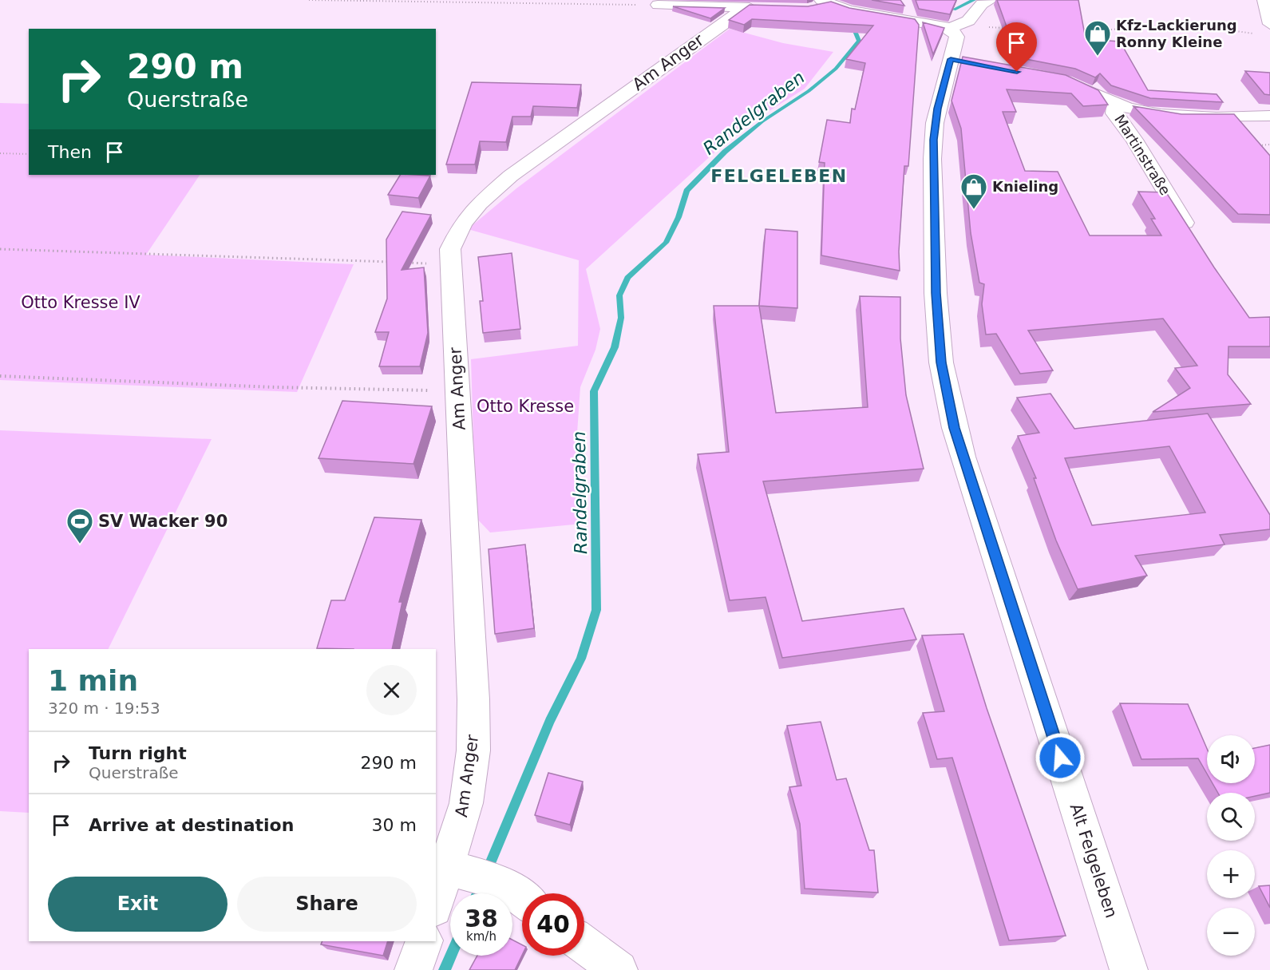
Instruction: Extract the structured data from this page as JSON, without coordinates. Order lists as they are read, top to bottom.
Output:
{
  "streets": {
    "street": ["Am Anger", "Martinstraße", "Alt Felgeleben"]
  },
  "districts": ["FELGELEBEN"],
  "water": ["Randelgraben"],
  "parks": ["Otto Kresse IV", "Otto Kresse"],
  "places": {
    "shop": ["Kfz-Lackierung Ronny Kleine", "Knieling"],
    "sports": ["SV Wacker 90"]
  },
  "page": {
    "turn": ["290 m", "Querstraße"],
    "then": "Then",
    "heading": ["1 min", "320 m · 19:53"],
    "list": [
      {
        "name": "Turn right",
        "note": "Querstraße",
        "value": "290 m"
      },
      {
        "name": "Arrive at destination",
        "value": "30 m"
      }
    ],
    "map_buttons": ["+", "−"],
    "buttons": ["Exit", "Share"],
    "speed": "38 km/h",
    "limit": "40"
  }
}
